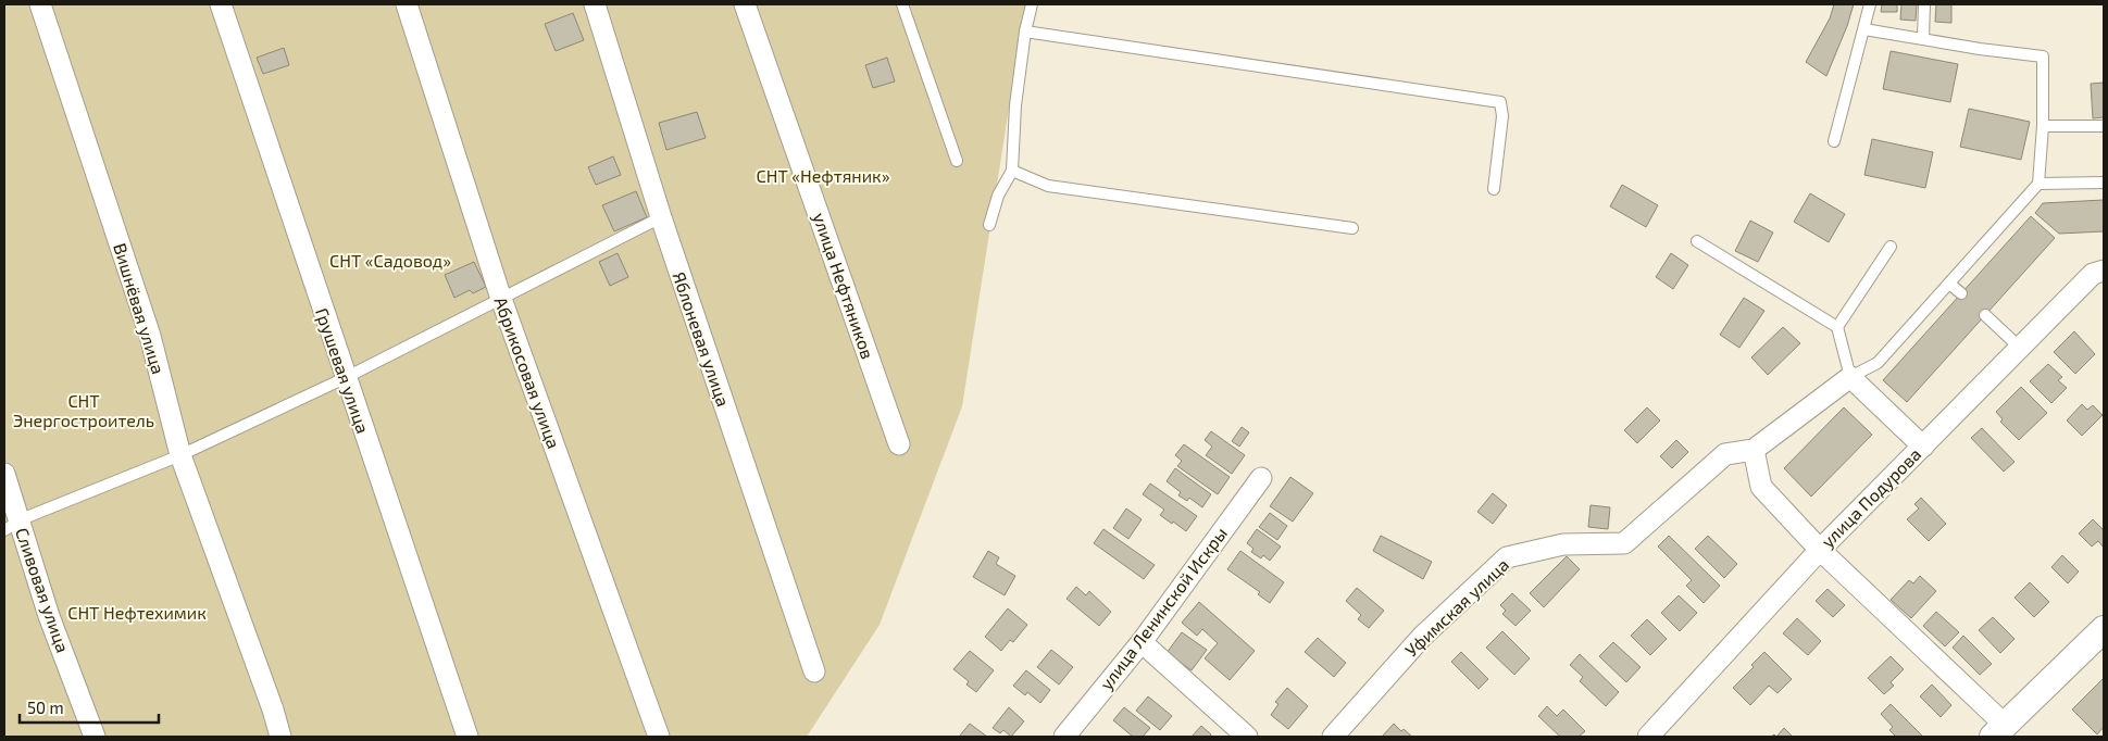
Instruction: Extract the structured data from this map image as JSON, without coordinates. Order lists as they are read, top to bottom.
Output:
{
  "streets": {
    "street": [
      "улица Нефтяников",
      "Вишнёвая улица",
      "Яблоневая улица",
      "Грушевая улица",
      "Абрикосовая улица",
      "улица Подурова",
      "Сливовая улица",
      "Уфимская улица",
      "улица Ленинской Искры"
    ]
  },
  "parks": [
    "СНТ «Нефтяник»",
    "СНТ «Садовод»",
    "СНТ Энергостроитель",
    "СНТ Нефтехимик"
  ],
  "scale_bar": "50 m"
}
